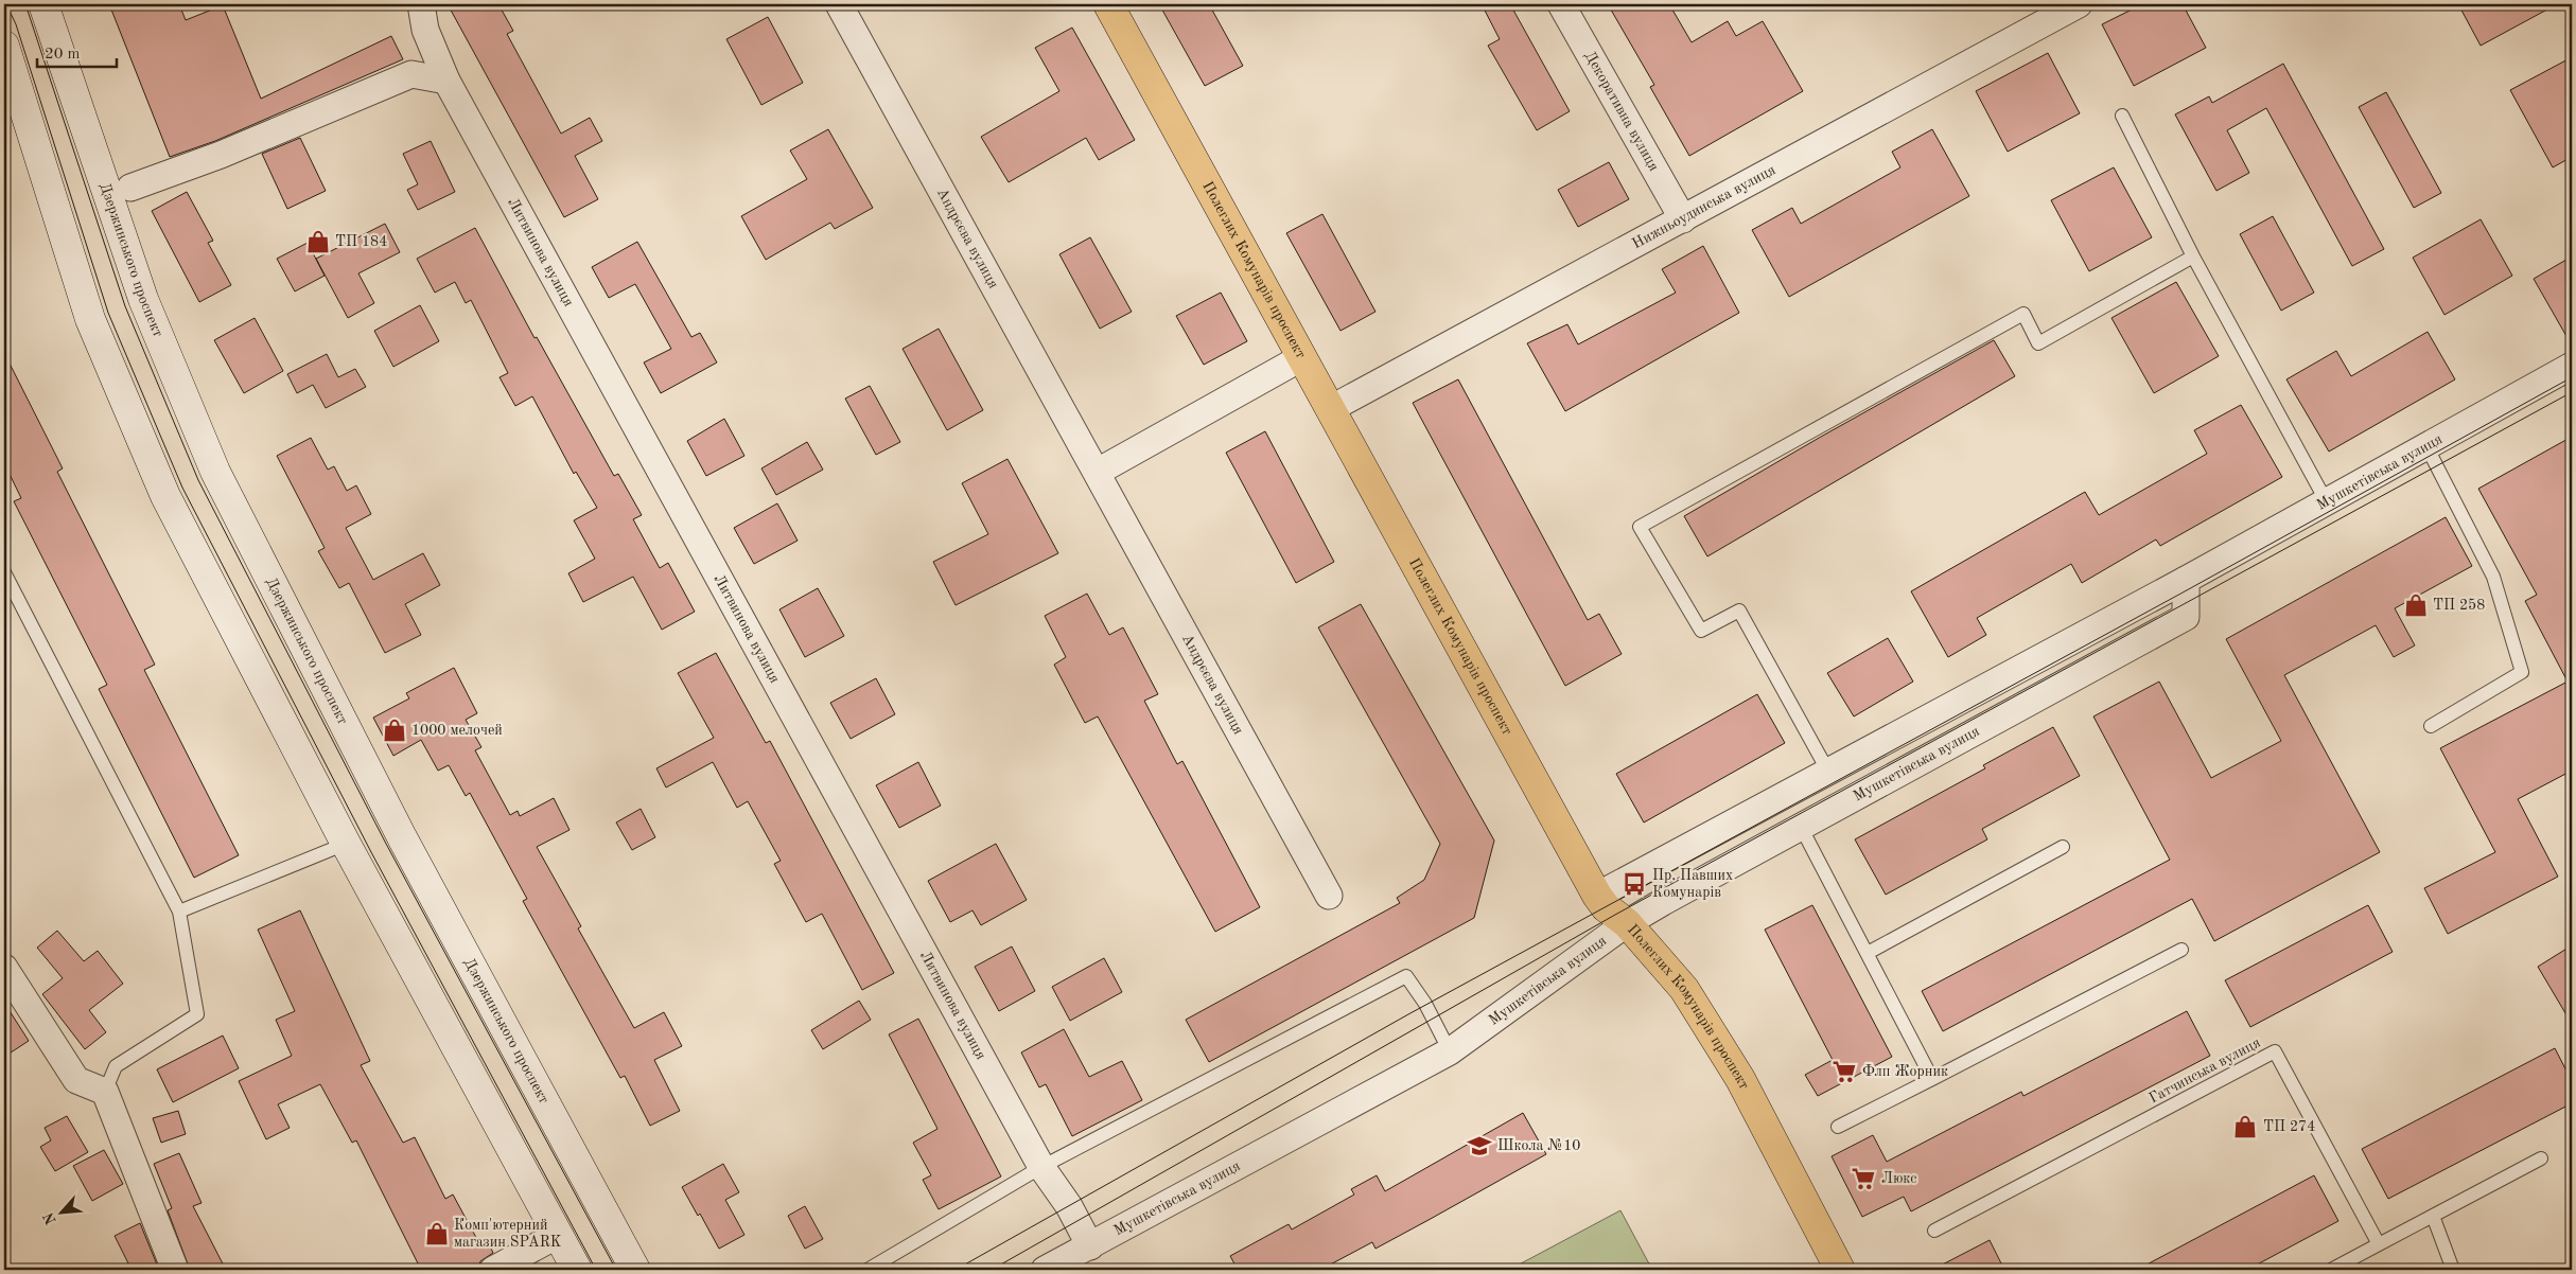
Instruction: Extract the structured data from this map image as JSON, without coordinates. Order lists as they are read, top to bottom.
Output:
{
  "streets": {
    "main road": ["Полеглих Комунарів проспект"],
    "street": [
      "Декоративна вулиця",
      "Нижньоудинська вулиця",
      "Андрєєва вулиця",
      "Литвинова вулиця",
      "Дзержинського проспект",
      "Мушкетівська вулиця"
    ],
    "lane": ["Гатчинська вулиця"]
  },
  "crossings": [
    ["Декоративна вулиця", "Нижньоудинська вулиця"],
    ["Нижньоудинська вулиця", "Полеглих Комунарів проспект"],
    ["Литвинова вулиця", "Мушкетівська вулиця"],
    ["Полеглих Комунарів проспект", "Мушкетівська вулиця"]
  ],
  "places": {
    "shop": [
      "ТП 184",
      "ТП 258",
      "1000 мелочей",
      "ТП 274",
      "Комп'ютерний магазин SPARK"
    ],
    "bus stop": ["Пр. Павших Комунарiв"],
    "supermarket": ["Флп Жорник", "Люкс"],
    "school or university": ["Школа №10"]
  },
  "scale_bar": "20 m",
  "north": "bottom left"
}
